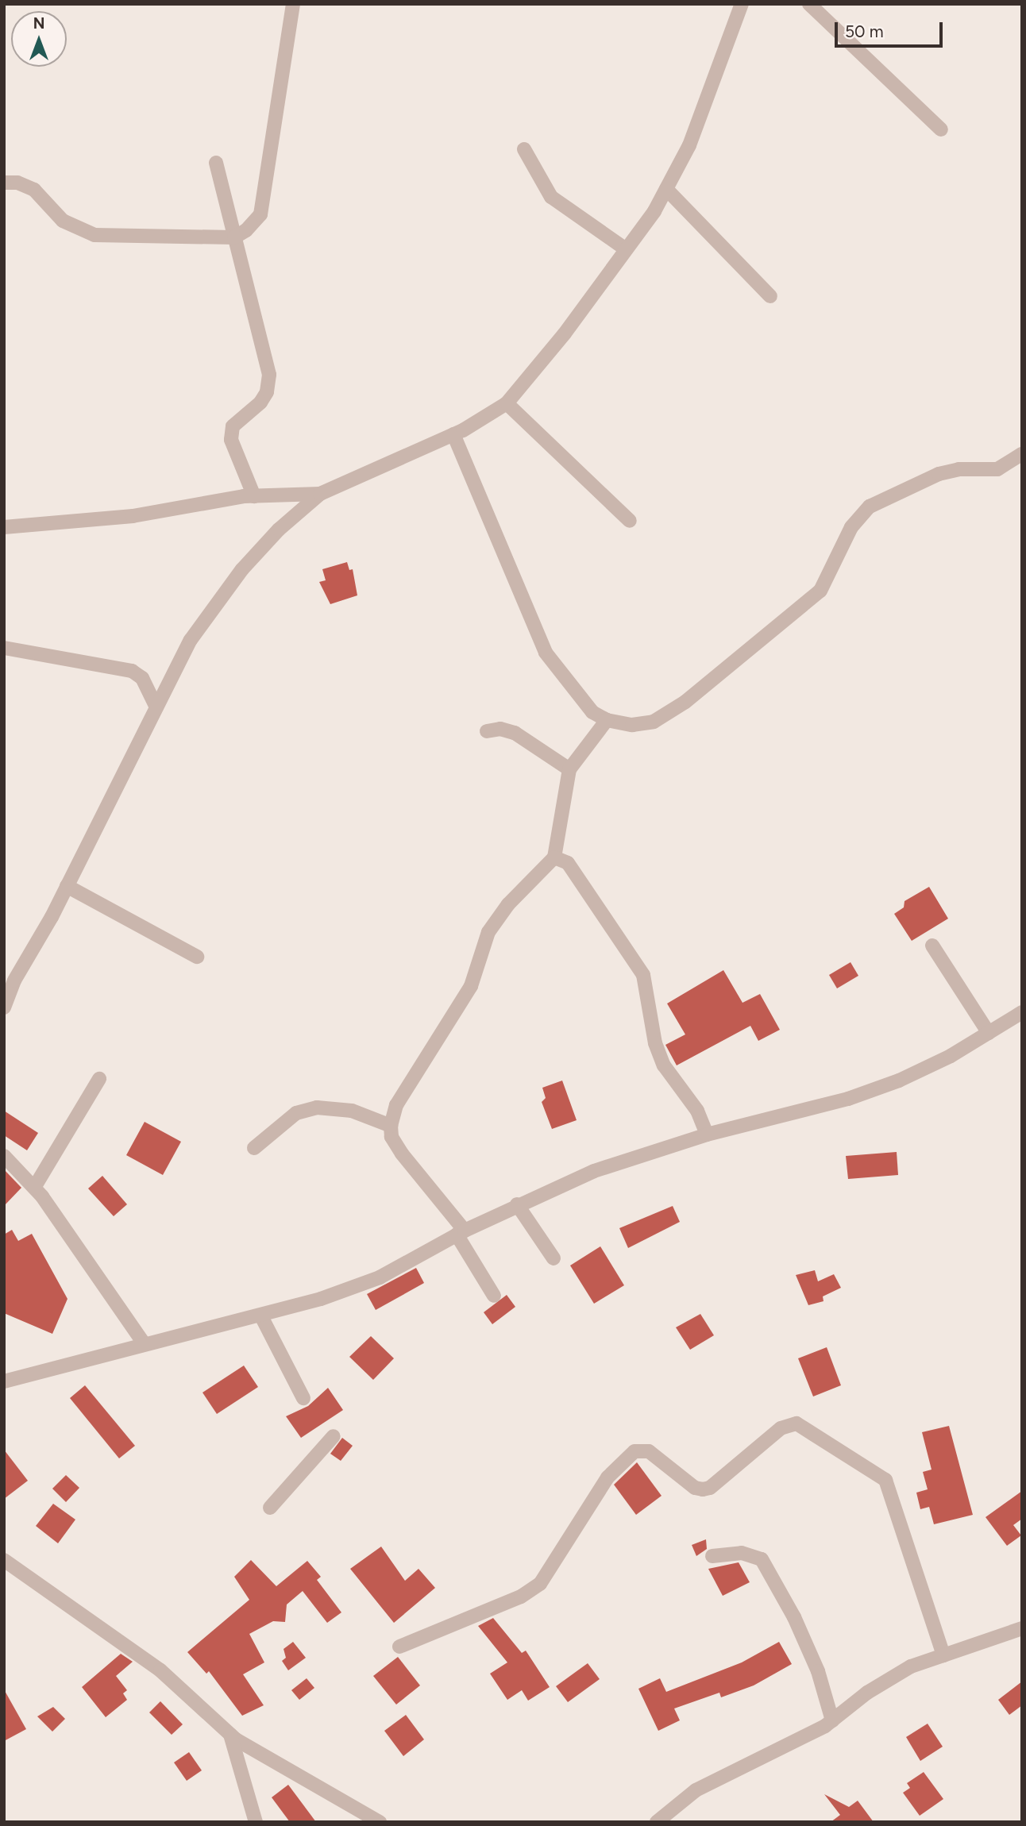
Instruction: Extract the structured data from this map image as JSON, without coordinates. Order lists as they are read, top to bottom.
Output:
{
  "scale_bar": "50 m",
  "north": "top"
}
